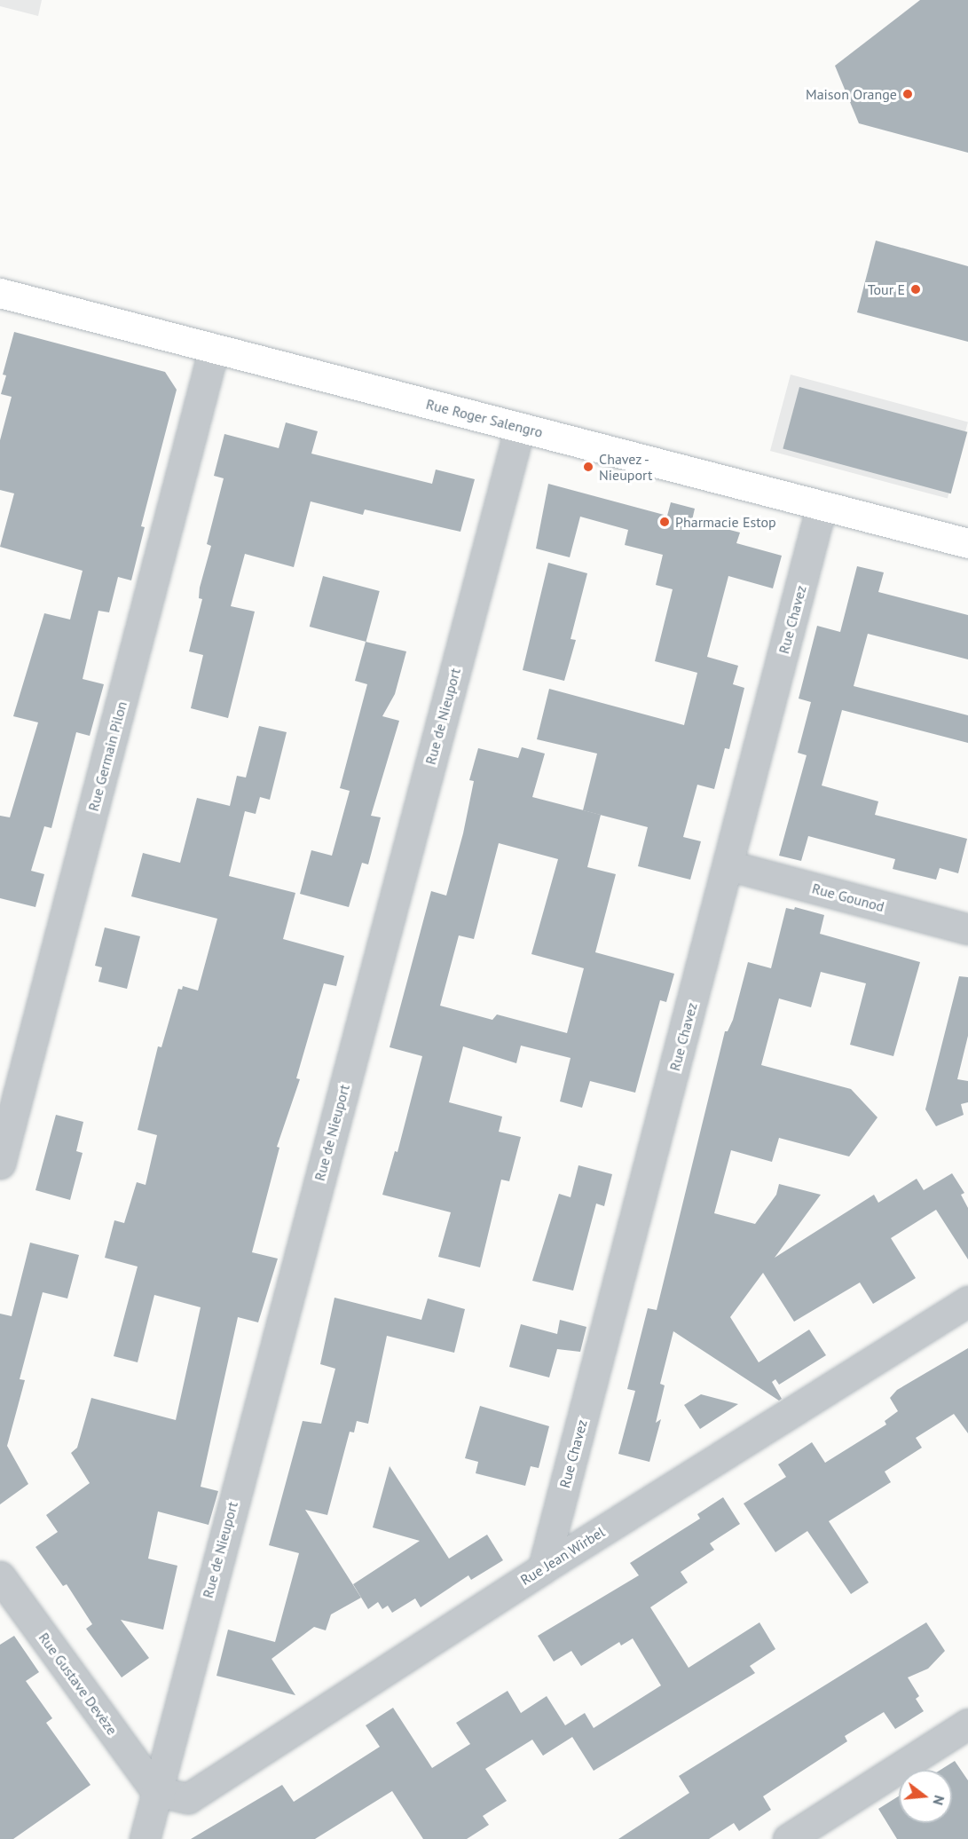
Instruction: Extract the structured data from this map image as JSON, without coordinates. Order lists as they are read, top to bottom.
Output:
{
  "streets": {
    "main road": ["Rue Roger Salengro"],
    "street": [
      "Rue Chavez",
      "Rue de Nieuport",
      "Rue Germain Pilon",
      "Rue Gounod",
      "Rue Jean Wirbel",
      "Rue Gustave Devèze"
    ]
  },
  "crossings": [
    ["Rue Roger Salengro", "Rue Chavez"],
    ["Rue Roger Salengro", "Rue de Nieuport"],
    ["Rue Roger Salengro", "Rue Germain Pilon"],
    ["Rue Chavez", "Rue Gounod"],
    ["Rue Chavez", "Rue Jean Wirbel"],
    ["Rue de Nieuport", "Rue Jean Wirbel"],
    ["Rue de Nieuport", "Rue Gustave Devèze"],
    ["Rue Jean Wirbel", "Rue Gustave Devèze"]
  ],
  "places": [
    "Maison Orange",
    "Tour E",
    "Chavez - Nieuport",
    "Pharmacie Estop"
  ],
  "north": "right"
}
